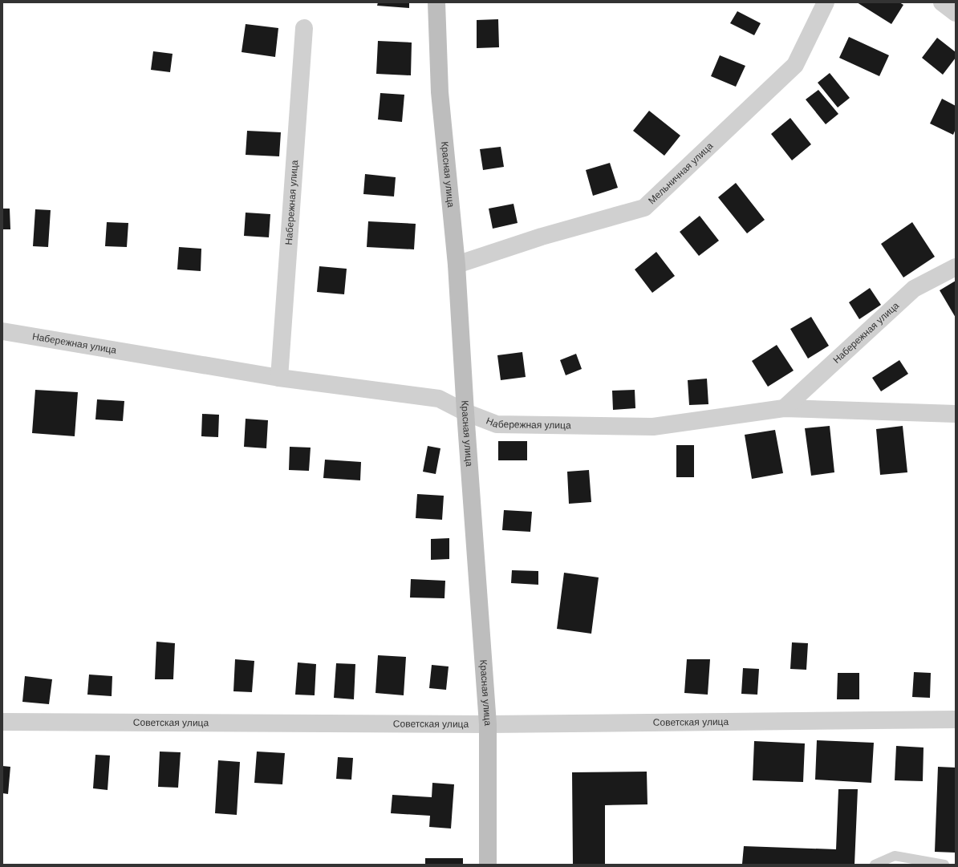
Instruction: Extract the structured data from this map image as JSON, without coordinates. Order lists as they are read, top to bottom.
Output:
{
  "streets": {
    "street": [
      "Мельничная улица",
      "Красная улица",
      "Набережная улица",
      "Советская улица"
    ]
  },
  "crossings": [
    ["Мельничная улица", "Красная улица"],
    ["Красная улица", "Набережная улица"],
    ["Красная улица", "Советская улица"]
  ]
}
